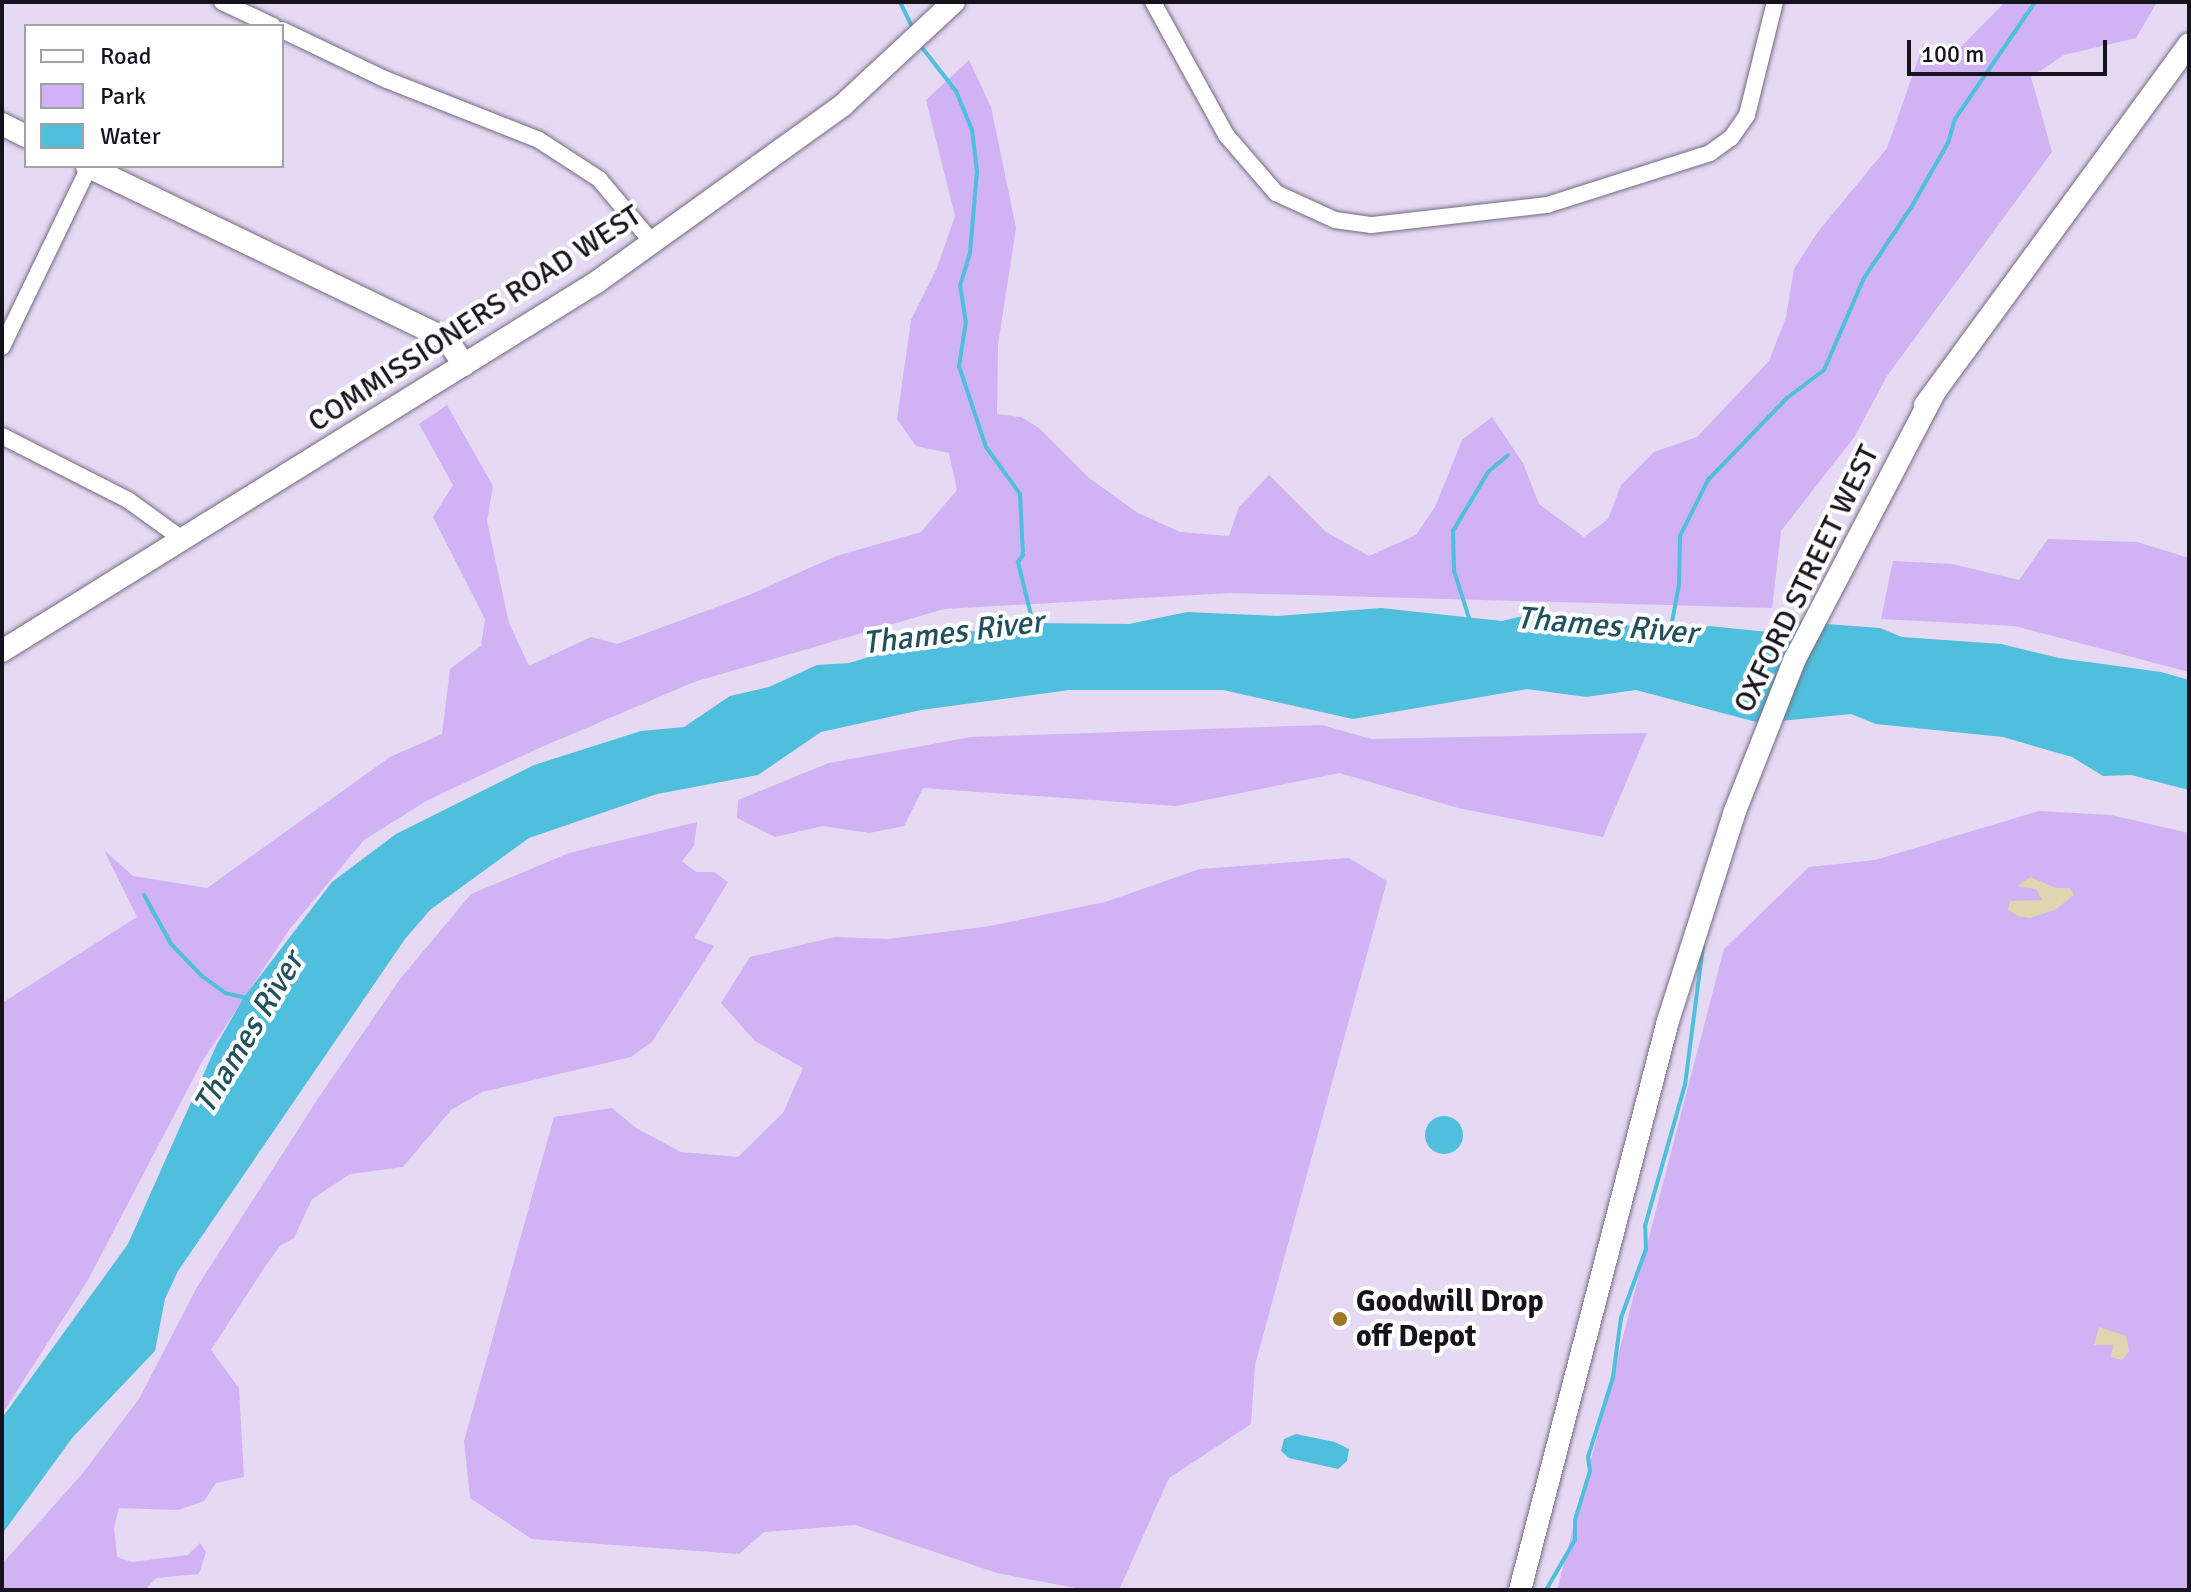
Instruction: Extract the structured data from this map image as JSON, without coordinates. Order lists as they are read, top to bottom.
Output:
{
  "streets": {
    "main road": ["COMMISSIONERS ROAD WEST", "OXFORD STREET WEST"]
  },
  "water": ["Thames River"],
  "places": ["Goodwill Drop off Depot"],
  "legend": ["Road", "Park", "Water"],
  "scale_bar": "100 m"
}
